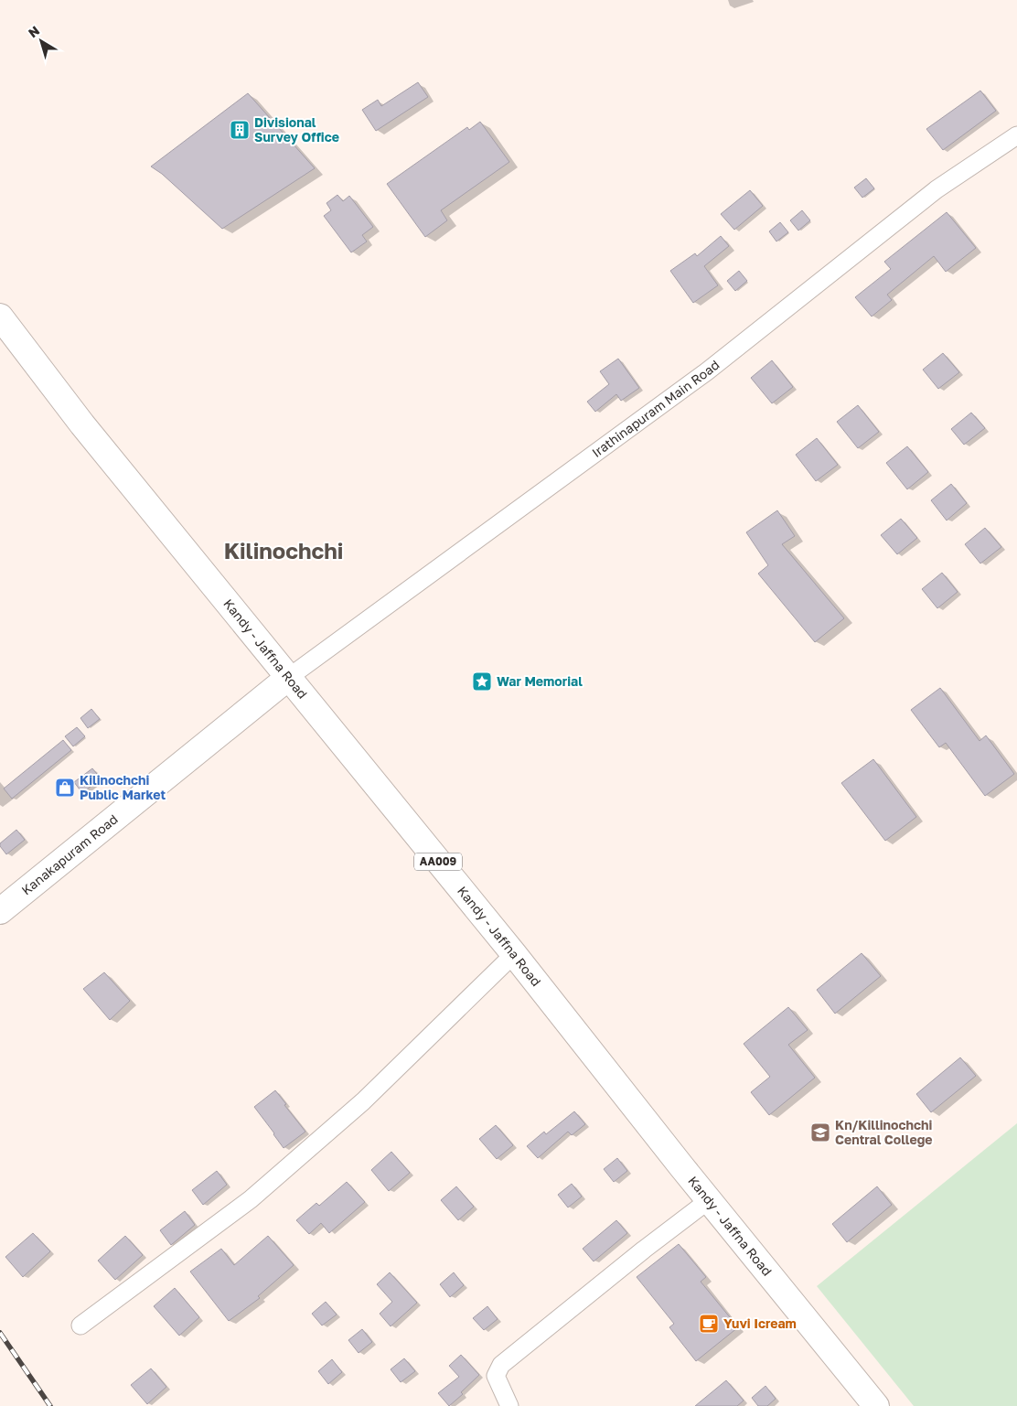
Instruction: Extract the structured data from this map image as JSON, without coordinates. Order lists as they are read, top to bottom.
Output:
{
  "streets": {
    "main road": ["Kandy - Jaffna Road", "Kanakapuram Road", "AA009"],
    "street": ["Irathinapuram Main Road"]
  },
  "crossings": [
    ["Irathinapuram Main Road", "Kandy - Jaffna Road"],
    ["Irathinapuram Main Road", "Kanakapuram Road"],
    ["Kandy - Jaffna Road", "Kanakapuram Road"]
  ],
  "districts": ["Kilinochchi"],
  "places": {
    "building": ["Divisional Survey Office"],
    "place": ["War Memorial"],
    "shop": ["Kilinochchi Public Market"],
    "school or university": ["Kn/Killinochchi Central College"],
    "cafe": ["Yuvi Icream"]
  },
  "north": "top left"
}
